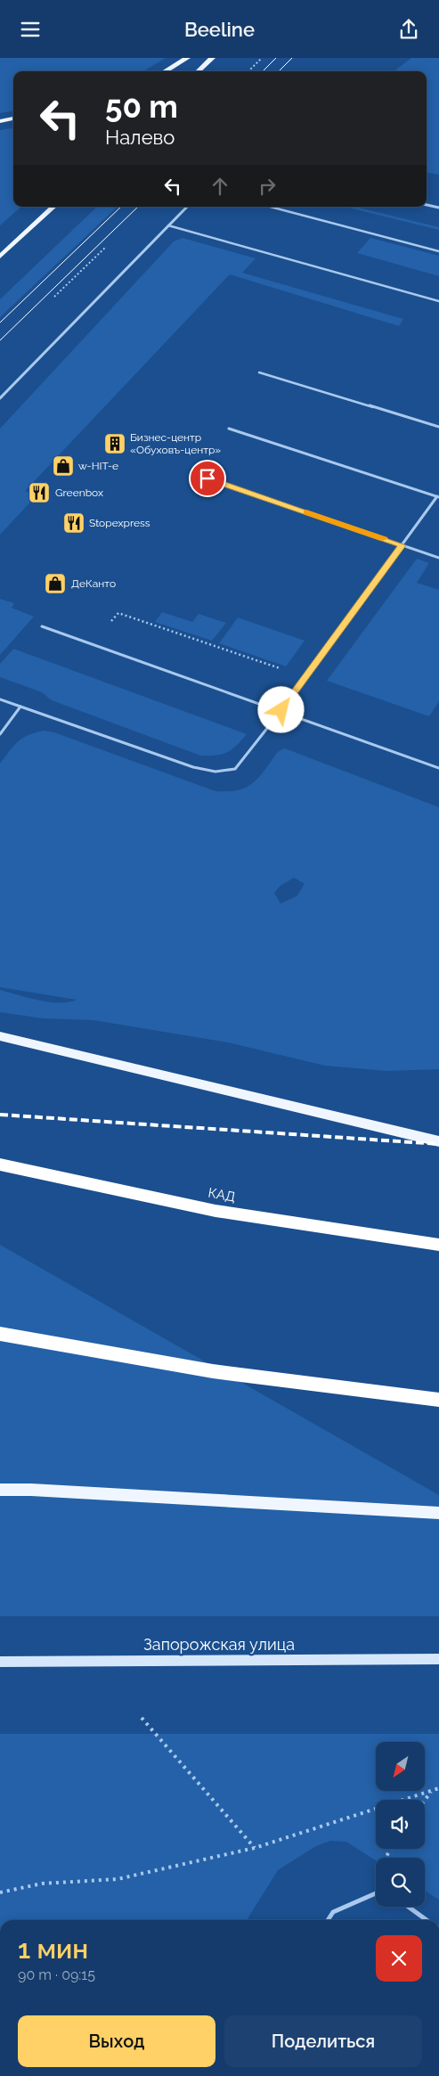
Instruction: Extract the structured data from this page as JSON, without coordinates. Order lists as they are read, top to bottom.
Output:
{
  "streets": {
    "highway": ["КАД"],
    "street": ["Запорожская улица"]
  },
  "places": {
    "building": ["Бизнес-центр «Обуховъ-центр»"],
    "shop": ["w-HIT-e", "ДеКанто"],
    "restaurant": ["Greenbox", "Stopexpress"]
  },
  "north": "bottom left",
  "page": {
    "header": "Beeline",
    "turn": ["50 m", "Налево"],
    "heading": ["1 мин", "90 m · 09:15"],
    "buttons": ["Выход", "Поделиться"]
  }
}
